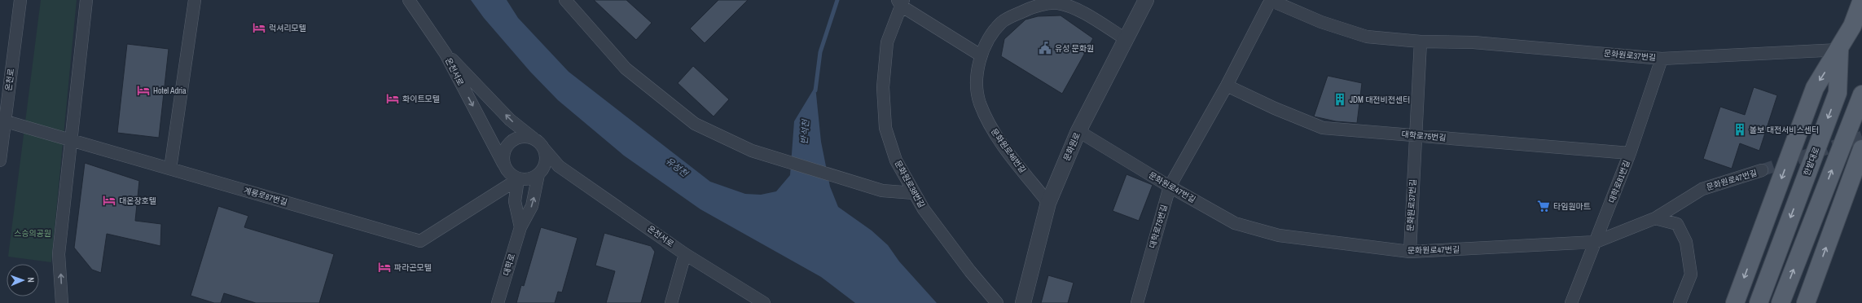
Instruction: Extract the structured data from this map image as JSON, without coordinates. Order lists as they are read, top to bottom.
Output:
{
  "streets": {
    "main road": ["한밭대로"],
    "street": [
      "문화원로37번길",
      "온천서로",
      "온천로",
      "대학로75번길",
      "문화원로",
      "문화원로46번길",
      "문화원로47번길",
      "대학로81번길",
      "문화원로38번길",
      "계룡로87번길",
      "대학로"
    ]
  },
  "crossings": [
    ["문화원로37번길", "대학로75번길"],
    ["문화원로37번길", "한밭대로"],
    ["문화원로37번길", "문화원로47번길"],
    ["문화원로37번길", "대학로81번길"],
    ["온천서로", "계룡로87번길"],
    ["온천로", "계룡로87번길"],
    ["대학로75번길", "문화원로47번길"],
    ["대학로75번길", "대학로81번길"],
    ["문화원로", "문화원로46번길"],
    ["문화원로", "문화원로47번길"],
    ["문화원로46번길", "문화원로38번길"],
    ["문화원로47번길", "대학로81번길"]
  ],
  "water": ["반석천", "유성천"],
  "parks": ["스승의공원"],
  "places": {
    "hotel": [
      "럭셔리모텔",
      "Hotel Adria",
      "화이트모텔",
      "대온장호텔",
      "파라곤모텔"
    ],
    "public building": ["유성 문화원"],
    "building": ["JDM 대전비전센터", "볼보 대전서비스센터"],
    "supermarket": ["타임원마트"]
  },
  "north": "right"
}
